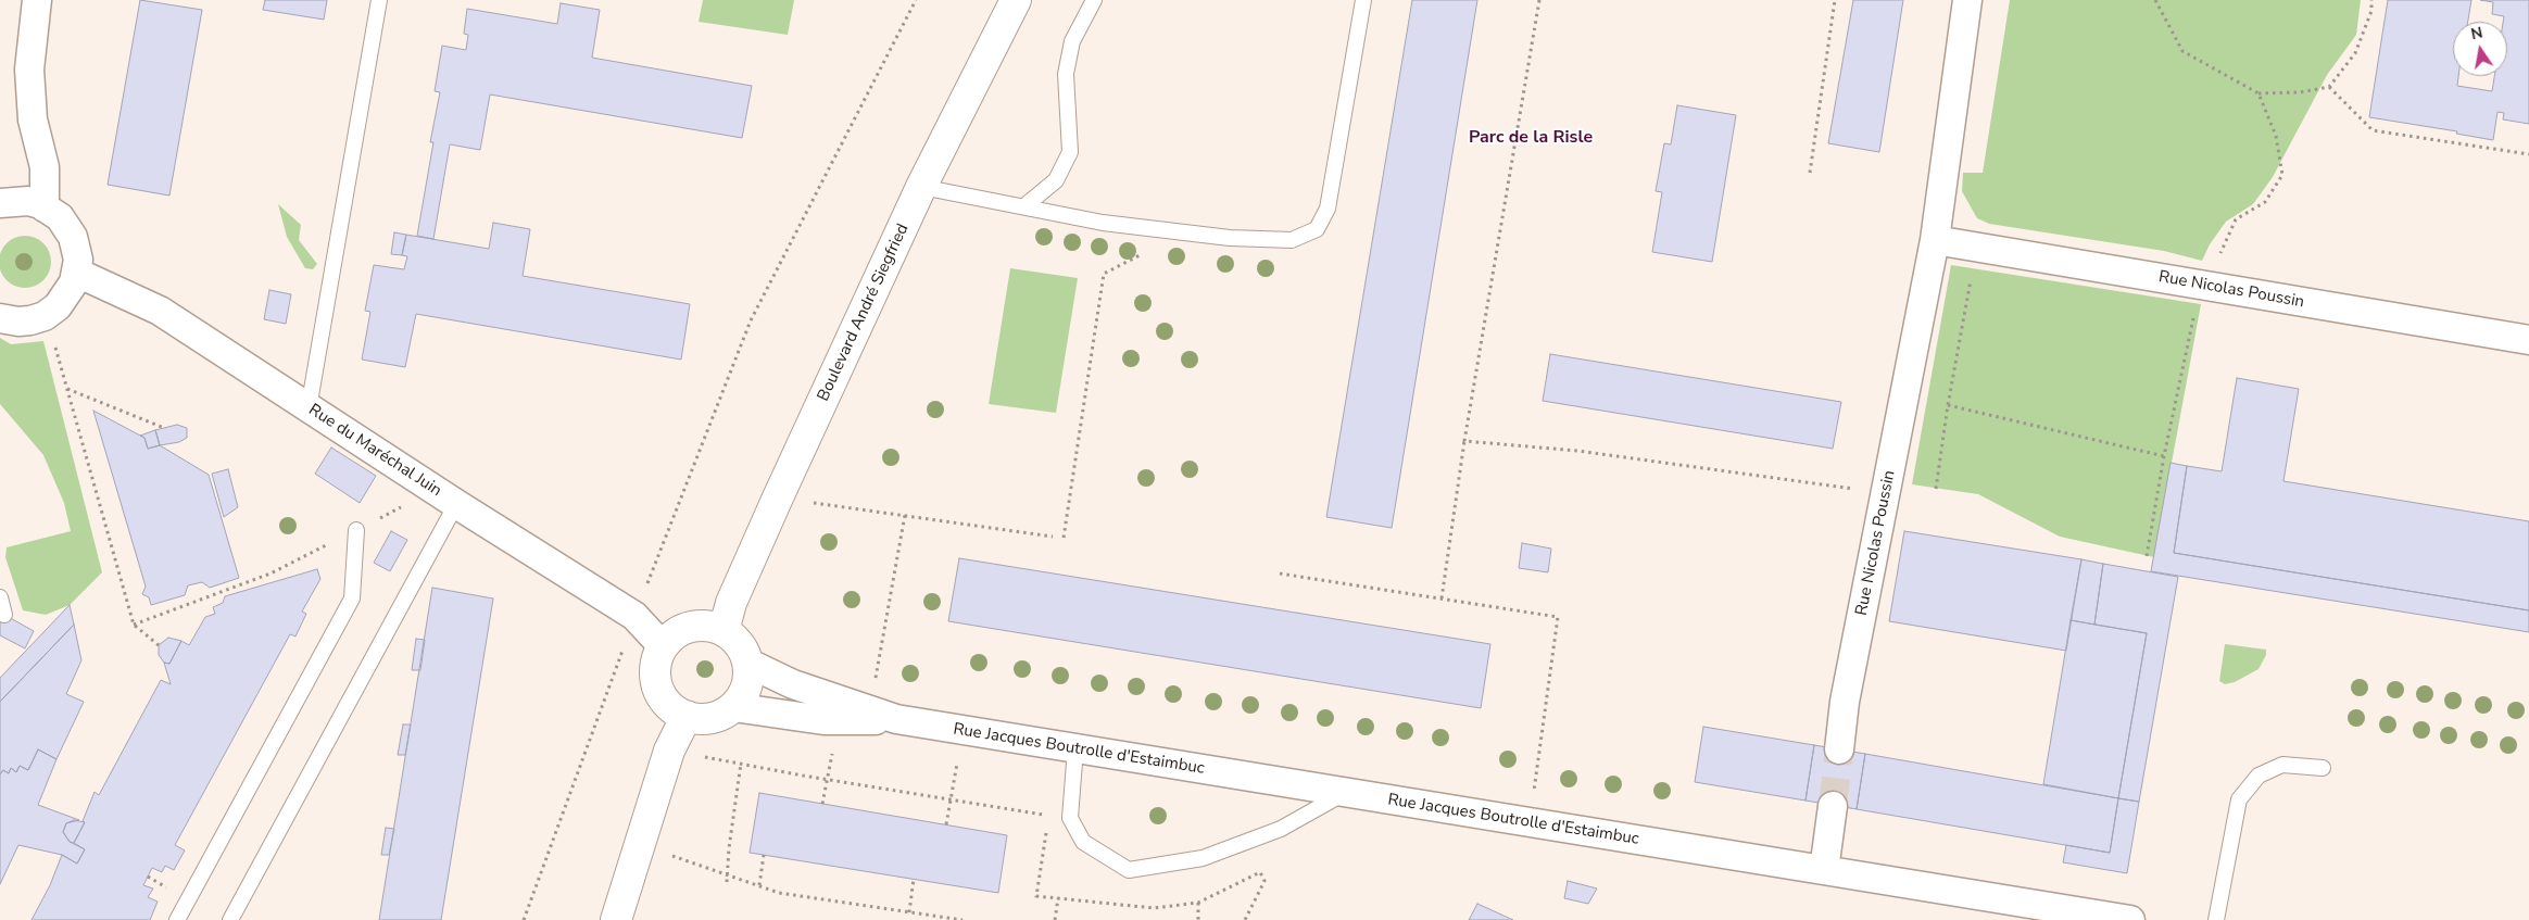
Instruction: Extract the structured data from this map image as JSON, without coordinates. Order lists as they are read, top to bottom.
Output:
{
  "streets": {
    "street": [
      "Rue Nicolas Poussin",
      "Boulevard André Siegfried",
      "Rue du Maréchal Juin",
      "Rue Jacques Boutrolle d'Estaimbuc"
    ]
  },
  "crossings": [
    ["Boulevard André Siegfried", "Rue du Maréchal Juin"],
    ["Boulevard André Siegfried", "Rue Jacques Boutrolle d'Estaimbuc"],
    ["Rue du Maréchal Juin", "Rue Jacques Boutrolle d'Estaimbuc"]
  ],
  "districts": ["Parc de la Risle"],
  "north": "top"
}
